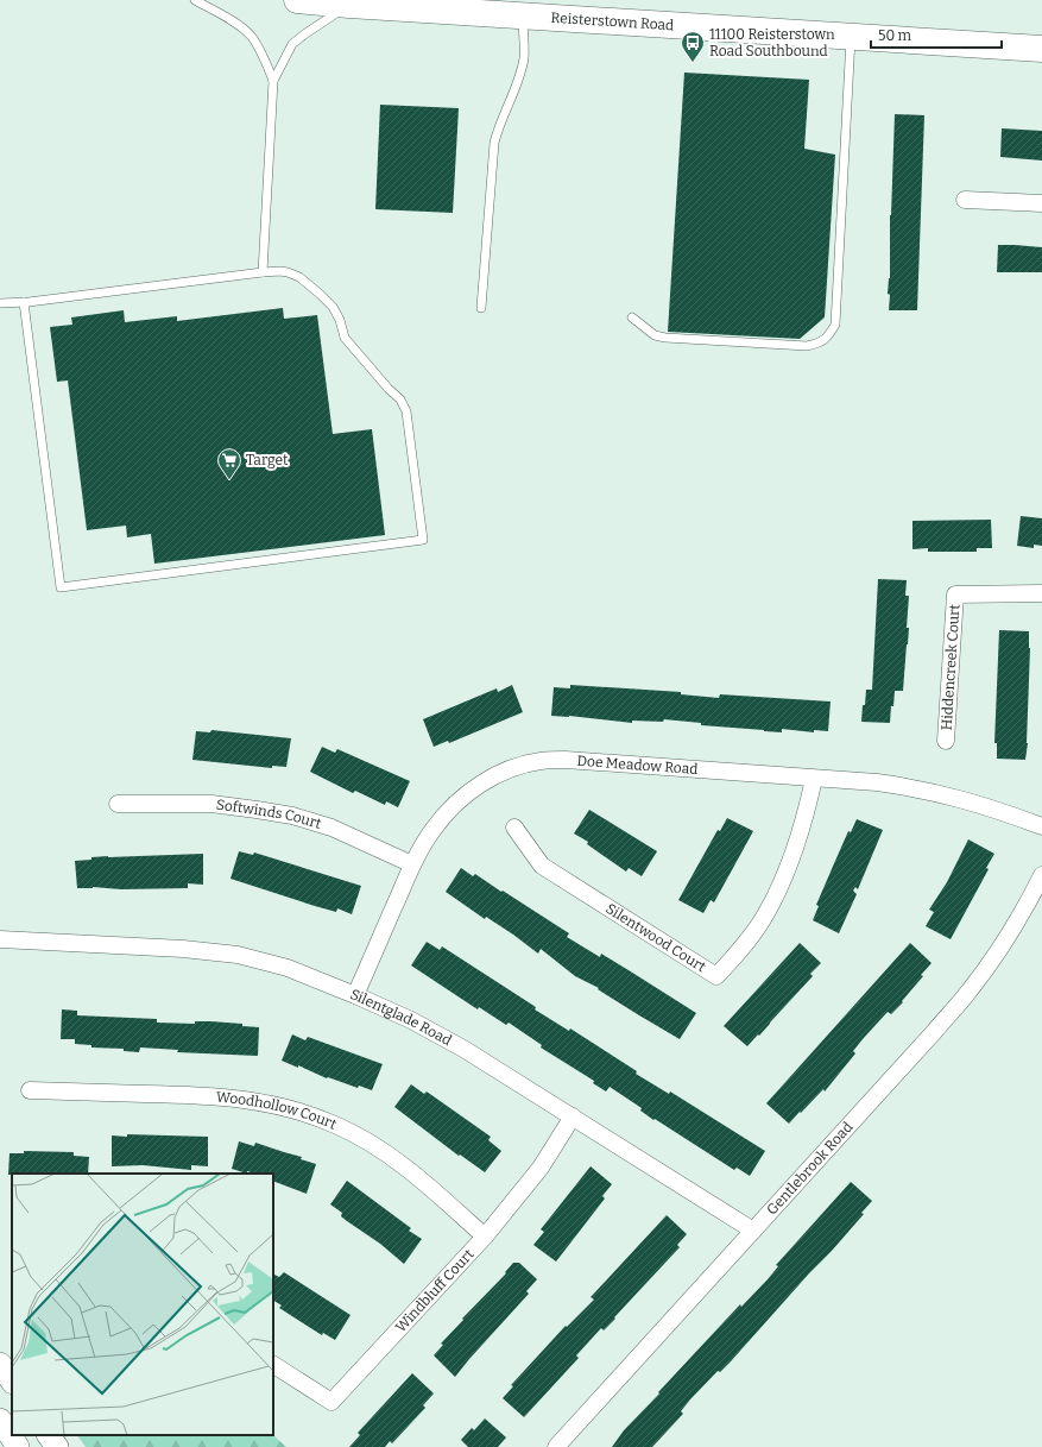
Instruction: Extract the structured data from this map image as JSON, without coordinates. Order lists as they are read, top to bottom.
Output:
{
  "streets": {
    "main road": ["Reisterstown Road"],
    "street": [
      "Hiddencreek Court",
      "Doe Meadow Road",
      "Softwinds Court",
      "Silentwood Court",
      "Silentglade Road",
      "Woodhollow Court",
      "Gentlebrook Road",
      "Windbluff Court"
    ]
  },
  "crossings": [
    ["Doe Meadow Road", "Softwinds Court"],
    ["Doe Meadow Road", "Silentwood Court"],
    ["Doe Meadow Road", "Silentglade Road"],
    ["Silentglade Road", "Gentlebrook Road"],
    ["Silentglade Road", "Windbluff Court"],
    ["Woodhollow Court", "Windbluff Court"]
  ],
  "places": {
    "bus stop": ["11100 Reisterstown Road Southbound"],
    "supermarket": ["Target"]
  },
  "scale_bar": "50 m"
}
